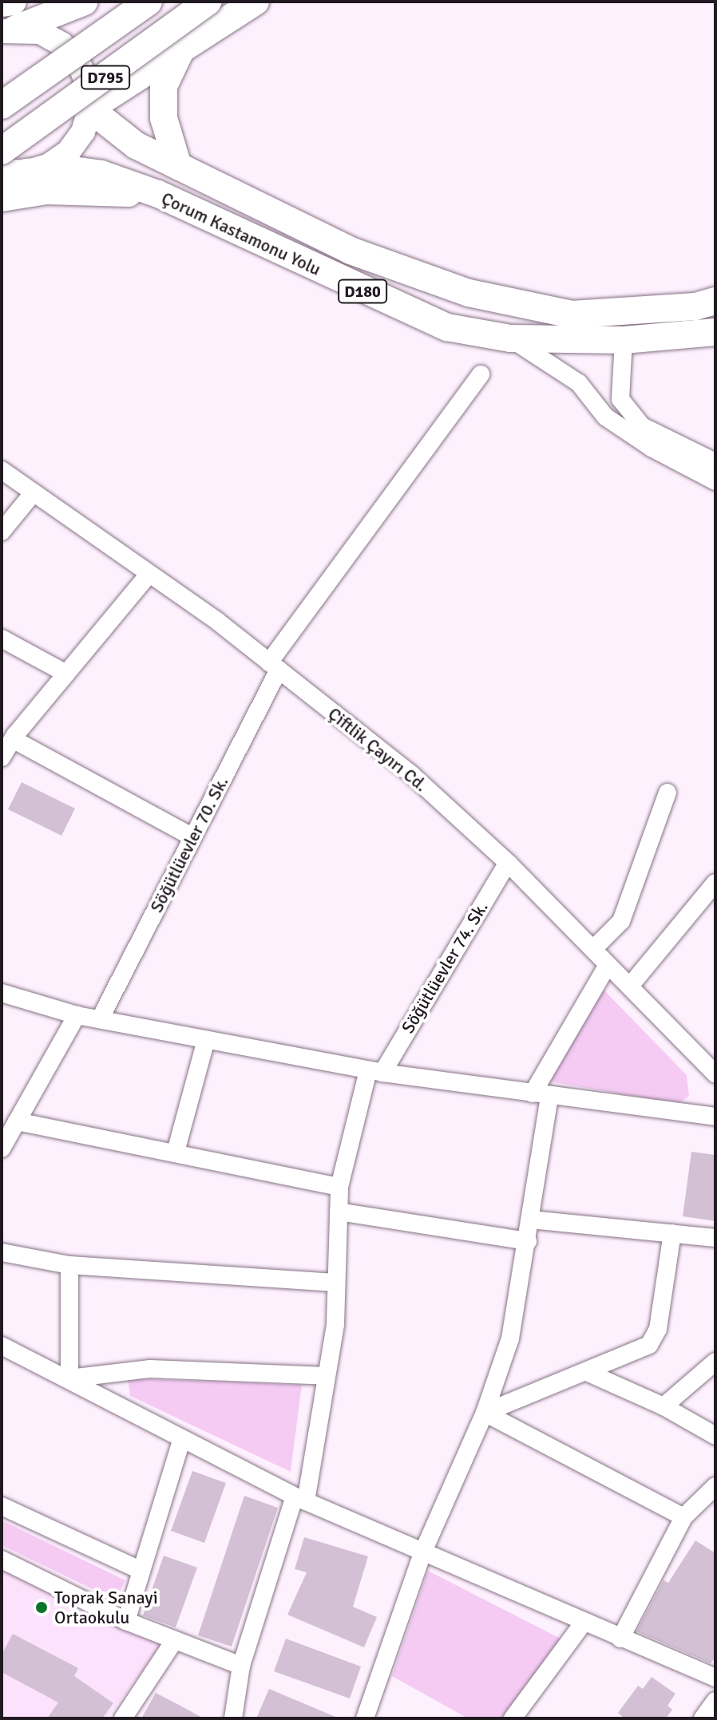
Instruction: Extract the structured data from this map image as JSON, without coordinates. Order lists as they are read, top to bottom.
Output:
{
  "streets": {
    "highway": ["D795", "Çorum Kastamonu Yolu", "D180"],
    "street": ["Çiftlik Çayırı Cd.", "Söğütlüevler 70. Sk.", "Söğütlüevler 74. Sk."]
  },
  "crossings": [
    ["Çiftlik Çayırı Cd.", "Söğütlüevler 70. Sk."],
    ["Çiftlik Çayırı Cd.", "Söğütlüevler 74. Sk."]
  ],
  "places": ["Toprak Sanayi Ortaokulu"]
}
